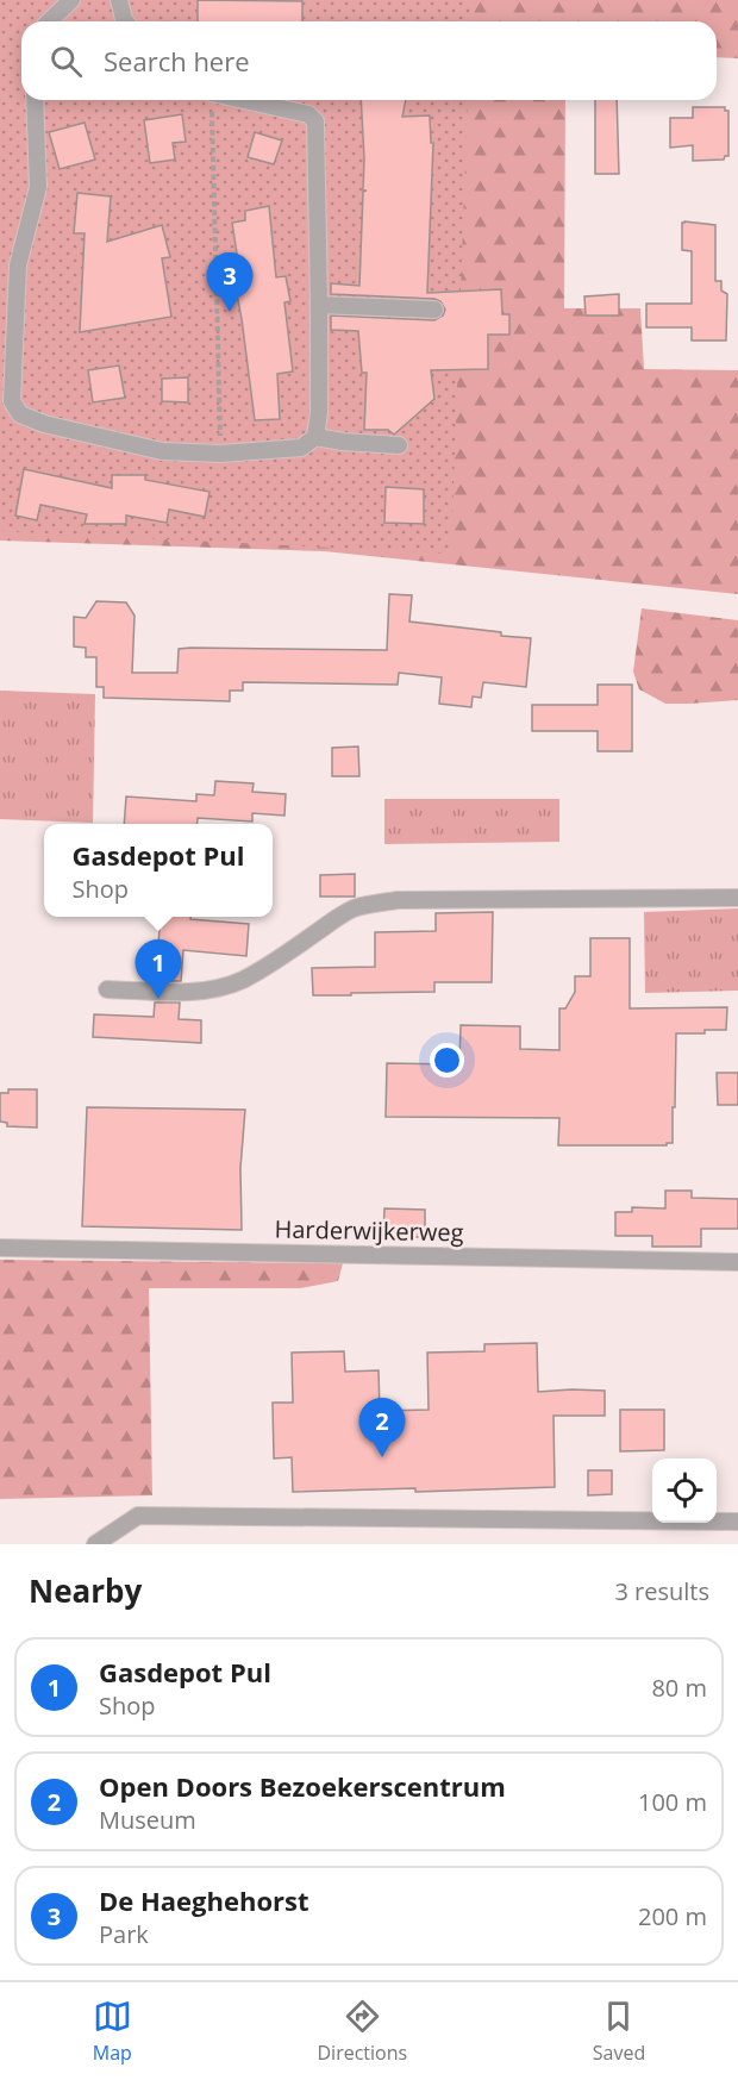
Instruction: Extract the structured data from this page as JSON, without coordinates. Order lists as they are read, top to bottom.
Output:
{
  "streets": {
    "lane": ["Harderwijkerweg"]
  },
  "page": {
    "search": "Search here",
    "pins": ["3", "1", "2"],
    "popup": ["Gasdepot Pul", "Shop"],
    "heading": ["Nearby", "3 results"],
    "list": [
      {
        "mark": "1",
        "name": "Gasdepot Pul",
        "note": "Shop",
        "value": "80 m"
      },
      {
        "mark": "2",
        "name": "Open Doors Bezoekerscentrum",
        "note": "Museum",
        "value": "100 m"
      },
      {
        "mark": "3",
        "name": "De Haeghehorst",
        "note": "Park",
        "value": "200 m"
      }
    ],
    "nav": ["Map", "Directions", "Saved"]
  }
}
